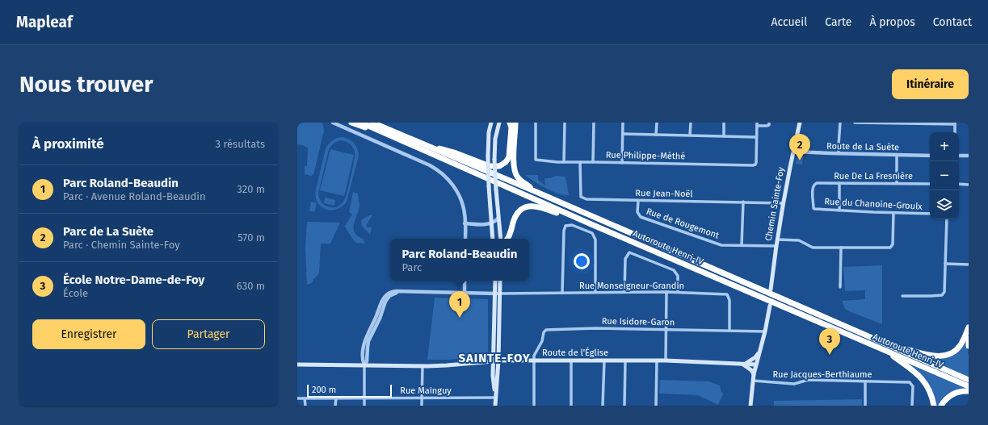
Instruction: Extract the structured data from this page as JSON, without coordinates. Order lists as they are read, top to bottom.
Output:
{
  "streets": {
    "highway": ["Autoroute Henri-IV"],
    "main road": ["Chemin Sainte-Foy", "Route de l'Église"],
    "street": [
      "Route de La Suète",
      "Rue Philippe-Méthé",
      "Rue De La Fresnière",
      "Rue Jean-Noël",
      "Rue du Chanoine-Groulx",
      "Rue de Rougemont",
      "Rue Monseigneur-Grandin",
      "Rue Isidore-Garon",
      "Rue Jacques-Berthiaume",
      "Rue Mainguy"
    ]
  },
  "crossings": [
    ["Route de La Suète", "Chemin Sainte-Foy"],
    ["Rue Philippe-Méthé", "Rue Jean-Noël"],
    ["Rue De La Fresnière", "Rue du Chanoine-Groulx"],
    ["Rue Jean-Noël", "Chemin Sainte-Foy"],
    ["Rue Jean-Noël", "Rue de Rougemont"],
    ["Chemin Sainte-Foy", "Rue de Rougemont"],
    ["Rue Monseigneur-Grandin", "Rue Isidore-Garon"],
    ["Rue Isidore-Garon", "Route de l'Église"]
  ],
  "districts": ["SAINTE-FOY"],
  "scale_bar": "200 m",
  "page": {
    "header": "Mapleaf",
    "nav": [
      "Accueil",
      "Carte",
      "À propos",
      "Contact"
    ],
    "buttons": [
      "Itinéraire",
      ["Enregistrer", "Partager"]
    ],
    "title": "Nous trouver",
    "heading": ["À proximité", "3 résultats"],
    "map_buttons": ["+", "−"],
    "pins": ["2", "1", "3"],
    "list": [
      {
        "mark": "1",
        "name": "Parc Roland-Beaudin",
        "note": "Parc · Avenue Roland-Beaudin",
        "value": "320 m"
      },
      {
        "mark": "2",
        "name": "Parc de La Suète",
        "note": "Parc · Chemin Sainte-Foy",
        "value": "570 m"
      },
      {
        "mark": "3",
        "name": "École Notre-Dame-de-Foy",
        "note": "École",
        "value": "630 m"
      }
    ],
    "popup": ["Parc Roland-Beaudin", "Parc"],
    "scale": "200 m"
  }
}
